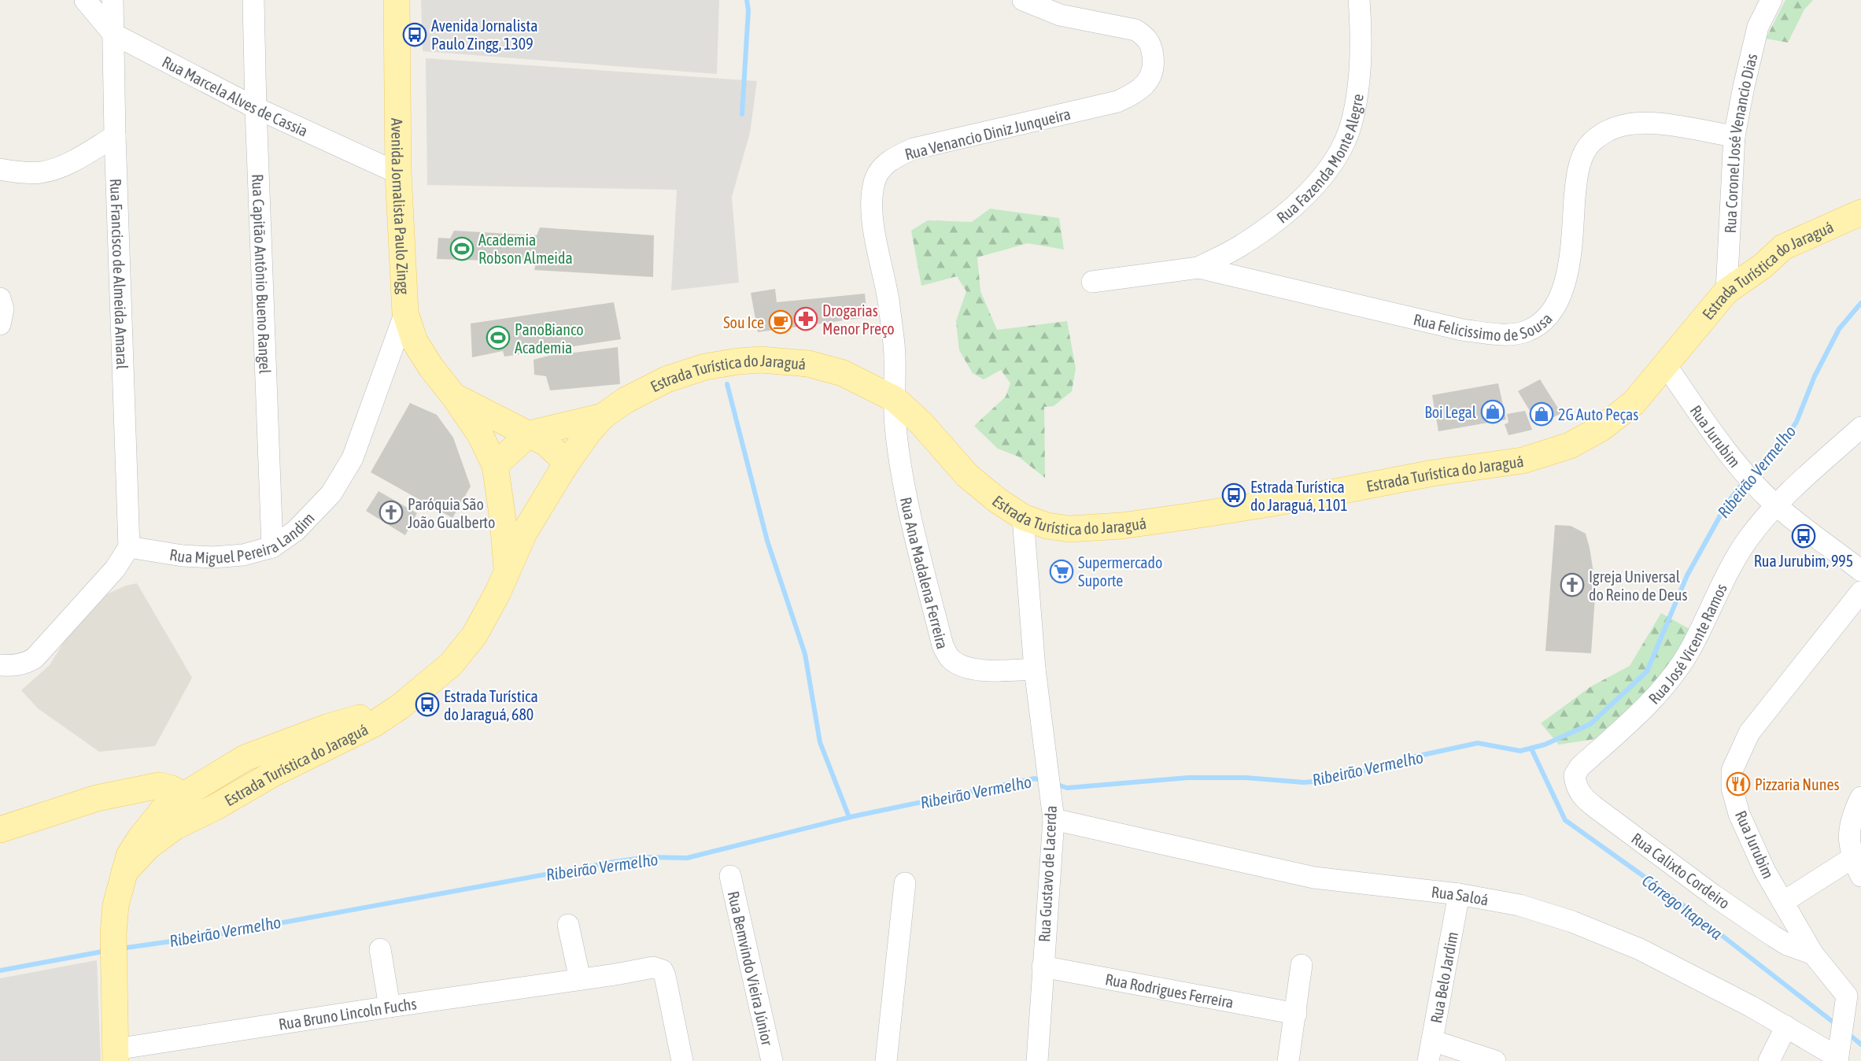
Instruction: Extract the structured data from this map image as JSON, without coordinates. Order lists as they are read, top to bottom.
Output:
{
  "streets": {
    "main road": ["Avenida Jornalista Paulo Zingg", "Estrada Turística do Jaraguá"],
    "street": [
      "Rua Marcela Alves de Cassia",
      "Rua Venancio Diniz Junqueira",
      "Rua Coronel José Venancio Dias",
      "Rua Fazenda Monte Alegre",
      "Rua Francisco de Almeida Amaral",
      "Rua Capitão Antônio Bueno Rangel",
      "Rua Felicissimo de Sousa",
      "Rua Jurubim",
      "Rua Miguel Pereira Landim",
      "Rua Ana Madalena Ferreira",
      "Rua José Vicente Ramos",
      "Rua Calixto Cordeiro",
      "Rua Gustavo de Lacerda",
      "Rua Saloá",
      "Rua Bemvindo Vieira Júnior",
      "Rua Belo Jardim",
      "Rua Rodrigues Ferreira",
      "Rua Bruno Lincoln Fuchs"
    ]
  },
  "crossings": [
    ["Rua Marcela Alves de Cassia", "Avenida Jornalista Paulo Zingg"],
    ["Rua Marcela Alves de Cassia", "Rua Francisco de Almeida Amaral"],
    ["Rua Marcela Alves de Cassia", "Rua Capitão Antônio Bueno Rangel"],
    ["Rua Venancio Diniz Junqueira", "Estrada Turística do Jaraguá"],
    ["Rua Venancio Diniz Junqueira", "Rua Ana Madalena Ferreira"],
    ["Rua Coronel José Venancio Dias", "Estrada Turística do Jaraguá"],
    ["Rua Coronel José Venancio Dias", "Rua Felicissimo de Sousa"],
    ["Rua Fazenda Monte Alegre", "Rua Felicissimo de Sousa"],
    ["Avenida Jornalista Paulo Zingg", "Estrada Turística do Jaraguá"],
    ["Avenida Jornalista Paulo Zingg", "Rua Miguel Pereira Landim"],
    ["Estrada Turística do Jaraguá", "Rua Jurubim"],
    ["Estrada Turística do Jaraguá", "Rua Ana Madalena Ferreira"],
    ["Estrada Turística do Jaraguá", "Rua Gustavo de Lacerda"],
    ["Rua Francisco de Almeida Amaral", "Rua Miguel Pereira Landim"],
    ["Rua Capitão Antônio Bueno Rangel", "Rua Miguel Pereira Landim"],
    ["Rua Jurubim", "Rua José Vicente Ramos"],
    ["Rua Jurubim", "Rua Calixto Cordeiro"],
    ["Rua Jurubim", "Rua Saloá"],
    ["Rua Ana Madalena Ferreira", "Rua Gustavo de Lacerda"],
    ["Rua José Vicente Ramos", "Rua Calixto Cordeiro"],
    ["Rua Gustavo de Lacerda", "Rua Saloá"],
    ["Rua Gustavo de Lacerda", "Rua Rodrigues Ferreira"],
    ["Rua Saloá", "Rua Belo Jardim"]
  ],
  "water": ["Ribeirão Vermelho", "Córrego Itapeva"],
  "places": {
    "bus stop": [
      "Avenida Jornalista Paulo Zingg, 1309",
      "Estrada Turística do Jaraguá, 1101",
      "Rua Jurubim, 995",
      "Estrada Turística do Jaraguá, 680"
    ],
    "sports": ["Academia Robson Almeida", "PanoBianco Academia"],
    "pharmacy": ["Drogarias Menor Preço"],
    "cafe": ["Sou Ice"],
    "shop": ["Boi Legal", "2G Auto Peças"],
    "church": ["Paróquia São João Gualberto", "Igreja Universal do Reino de Deus"],
    "supermarket": ["Supermercado Suporte"],
    "restaurant": ["Pizzaria Nunes"]
  }
}
